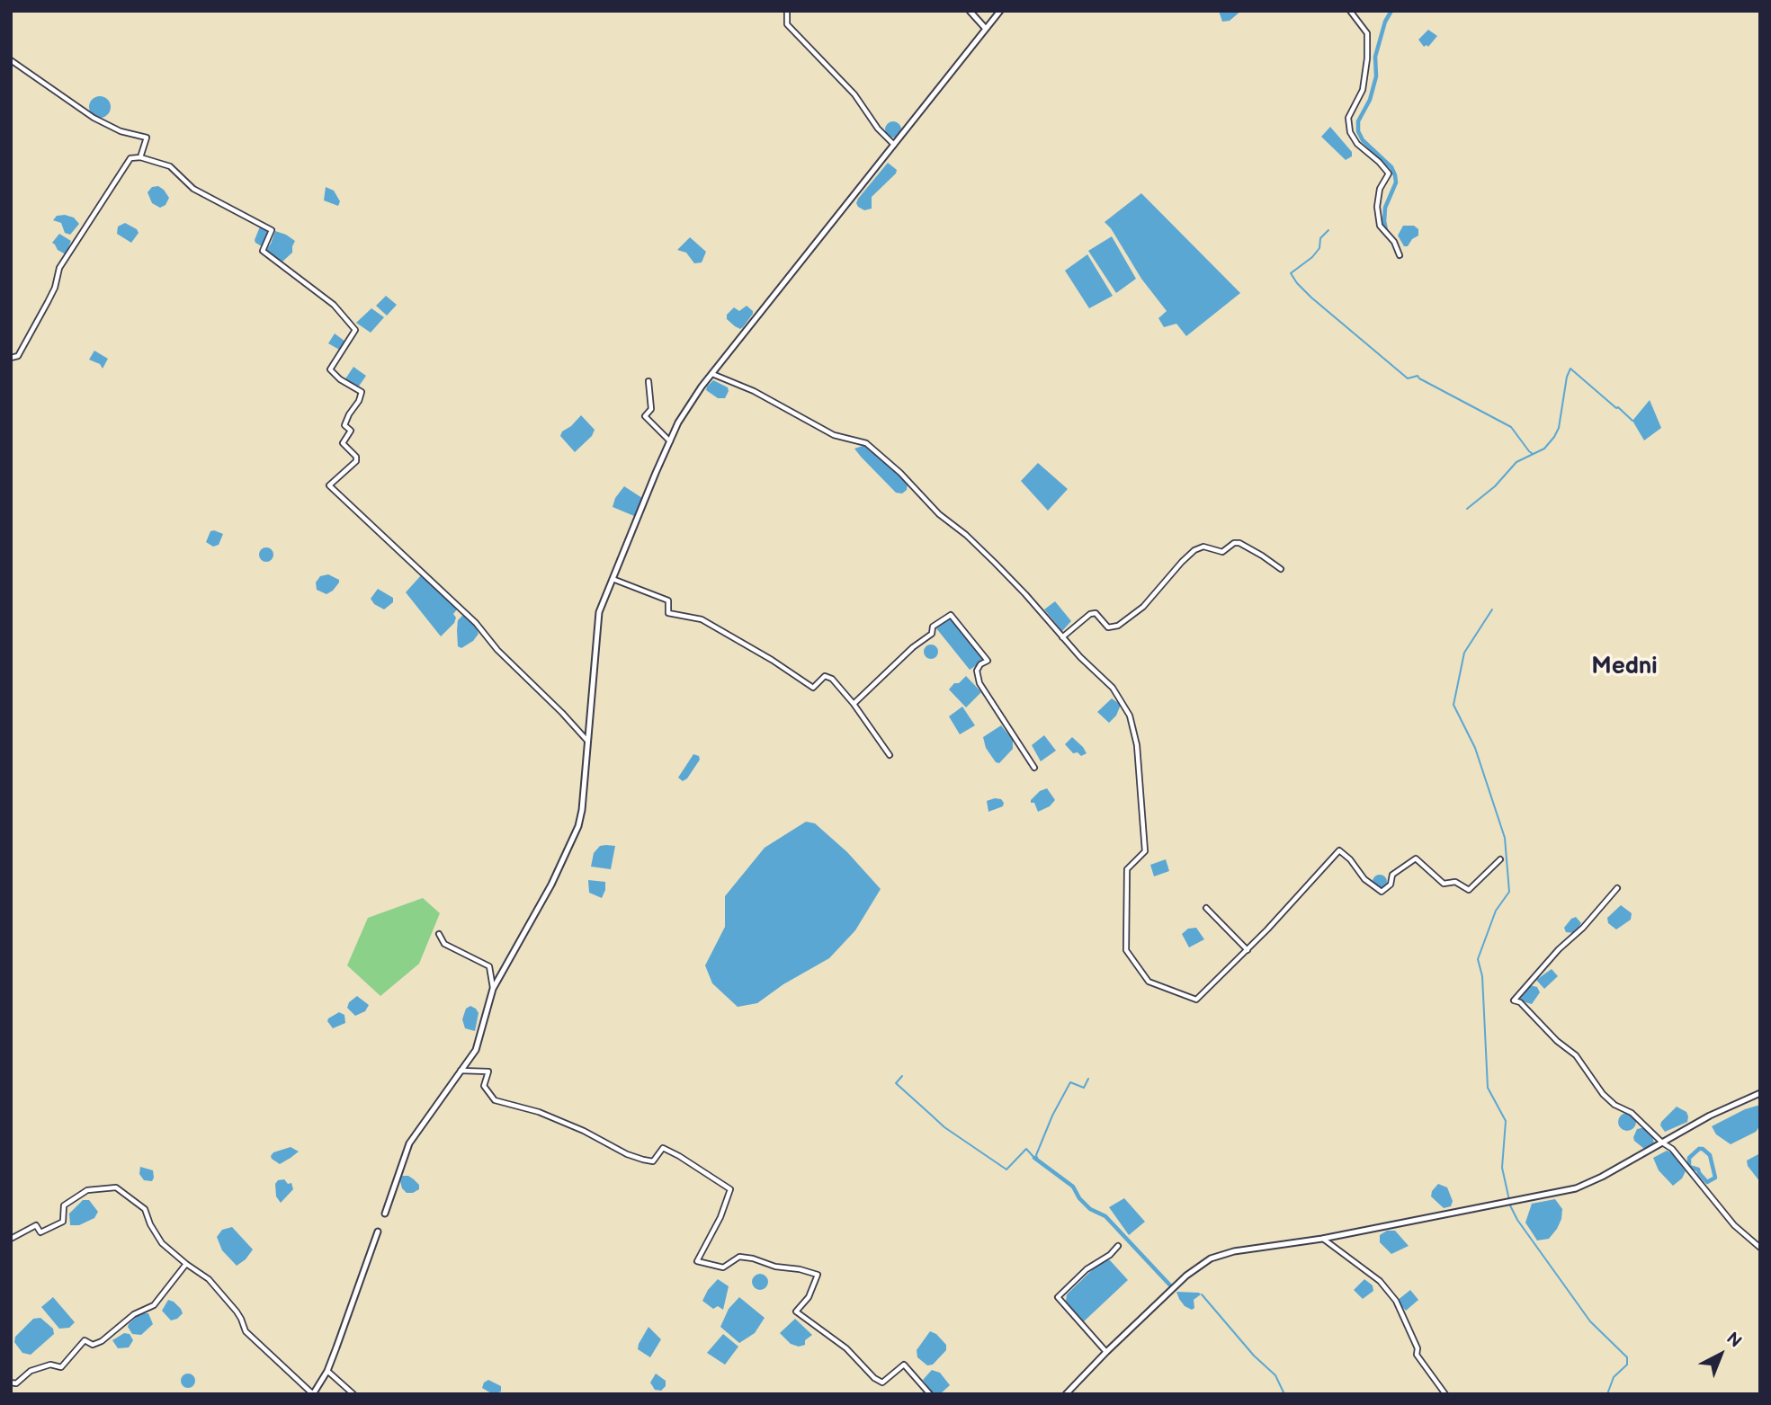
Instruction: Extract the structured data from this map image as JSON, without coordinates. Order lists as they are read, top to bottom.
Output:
{
  "districts": ["Medni"],
  "north": "top right"
}
